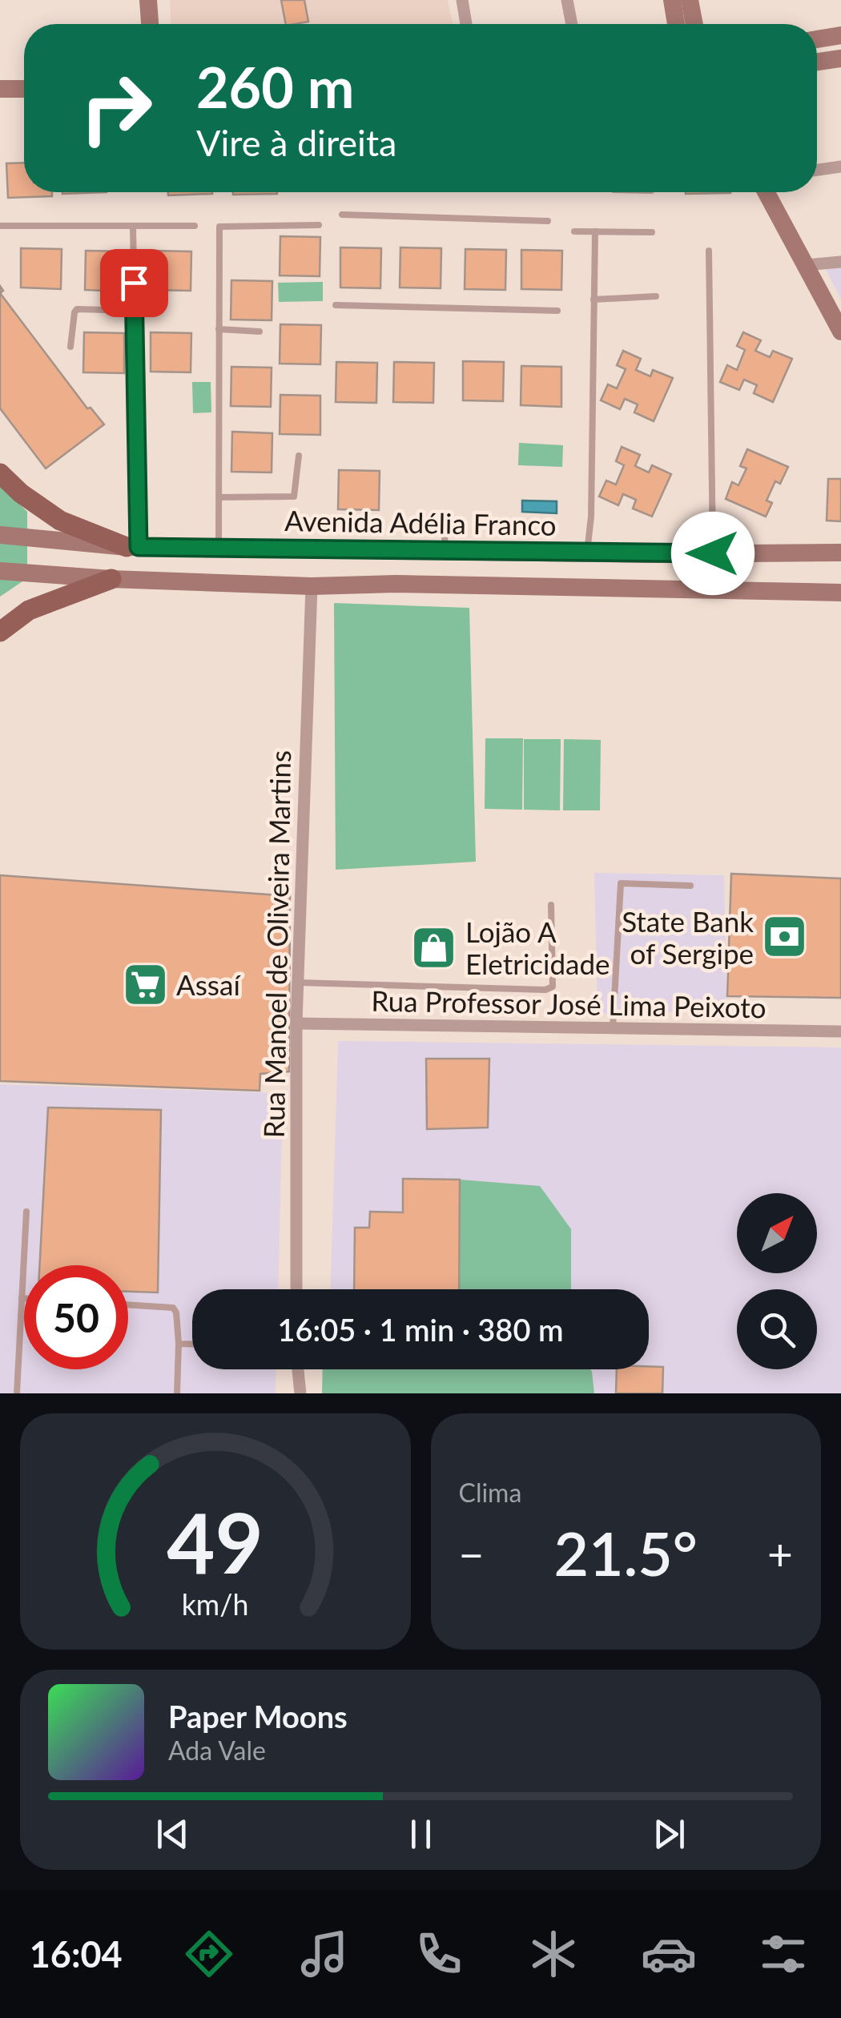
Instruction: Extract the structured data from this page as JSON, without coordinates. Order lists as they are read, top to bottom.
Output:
{
  "streets": {
    "main road": ["Avenida Adélia Franco"],
    "street": ["Rua Manoel de Oliveira Martins", "Rua Professor José Lima Peixoto"]
  },
  "crossings": [
    ["Rua Manoel de Oliveira Martins", "Rua Professor José Lima Peixoto"]
  ],
  "places": {
    "bank": ["State Bank of Sergipe"],
    "shop": ["Lojão A Eletricidade"],
    "supermarket": ["Assaí"]
  },
  "north": "top right",
  "page": {
    "turn": ["260 m", "Vire à direita"],
    "limit": "50",
    "trip": "16:05 · 1 min · 380 m",
    "tile": "Clima",
    "heat": ["−", "21.5°", "+"],
    "song": ["Paper Moons", "Ada Vale"],
    "tabs": "16:04",
    "gauge": ["49", "km/h"]
  }
}
